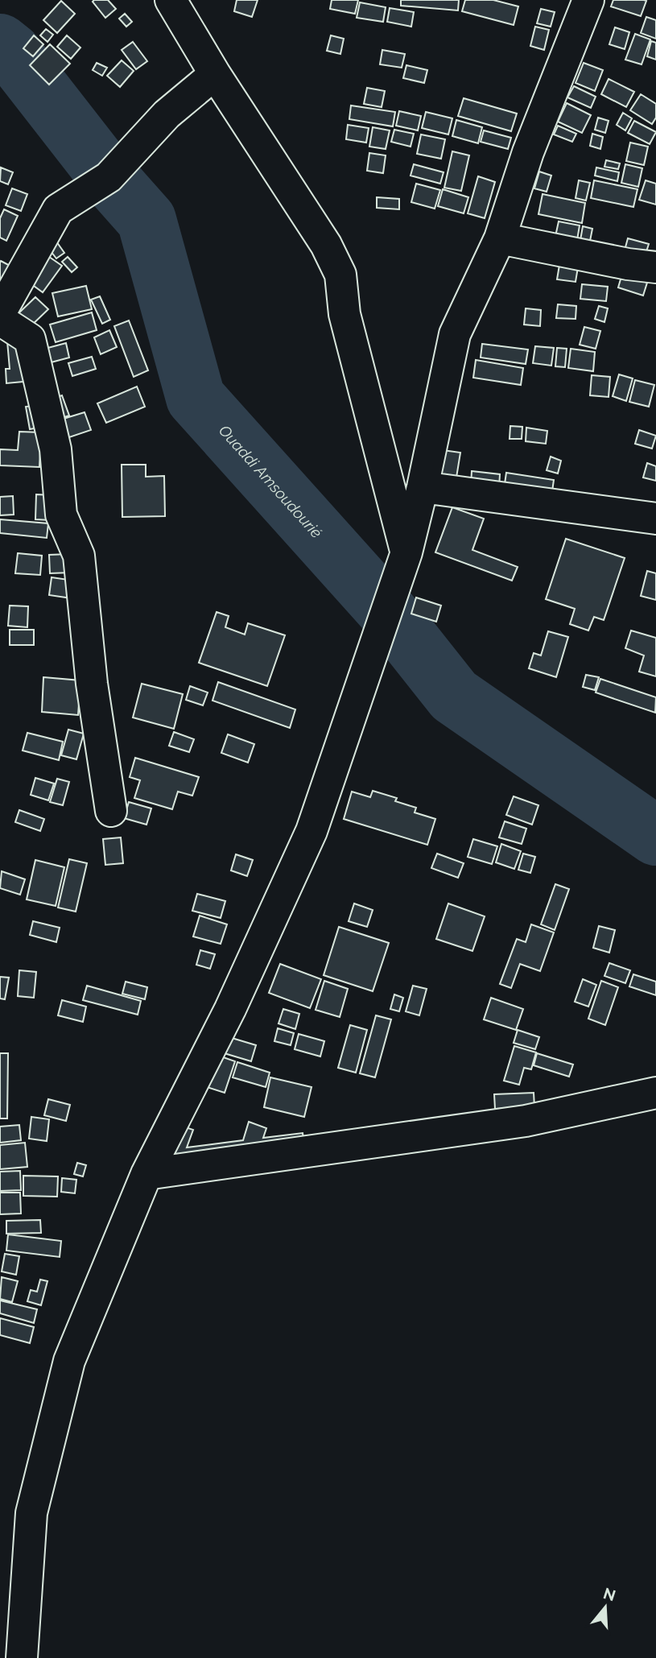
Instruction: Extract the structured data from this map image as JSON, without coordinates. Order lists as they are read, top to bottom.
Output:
{
  "water": ["Ouaddi Amsoudourié"],
  "north": "top"
}
